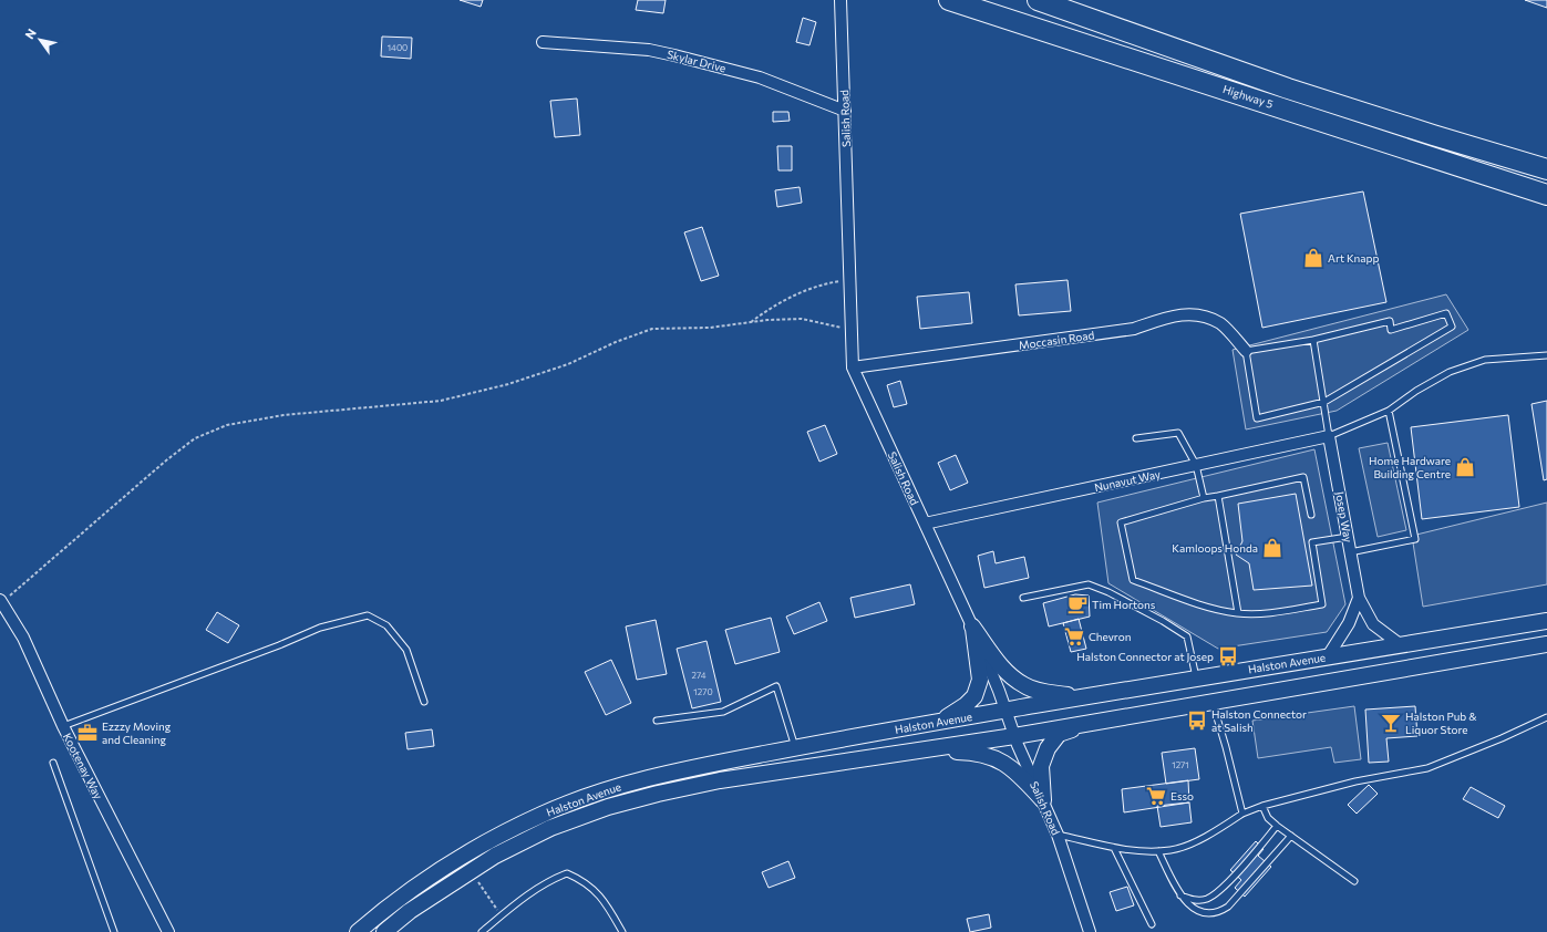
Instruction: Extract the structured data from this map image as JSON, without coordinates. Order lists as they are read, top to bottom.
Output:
{
  "streets": {
    "highway": ["Highway 5"],
    "main road": ["Halston Avenue"],
    "street": [
      "Skylar Drive",
      "Salish Road",
      "Moccasin Road",
      "Nunavut Way",
      "Josep Way",
      "Kootenay Way"
    ]
  },
  "crossings": [
    ["Skylar Drive", "Salish Road"],
    ["Salish Road", "Moccasin Road"],
    ["Salish Road", "Nunavut Way"],
    ["Salish Road", "Halston Avenue"],
    ["Nunavut Way", "Josep Way"],
    ["Josep Way", "Halston Avenue"]
  ],
  "places": {
    "shop": ["Art Knapp", "Home Hardware Building Centre", "Kamloops Honda"],
    "cafe": ["Tim Hortons"],
    "supermarket": ["Chevron", "Esso"],
    "bus stop": ["Halston Connector at Josep", "Halston Connector at Salish"],
    "bar": ["Halston Pub & Liquor Store"],
    "office": ["Ezzzy Moving and Cleaning"]
  },
  "house_numbers": [
    "1400",
    "274",
    "1270",
    "1271"
  ],
  "north": "top left"
}
